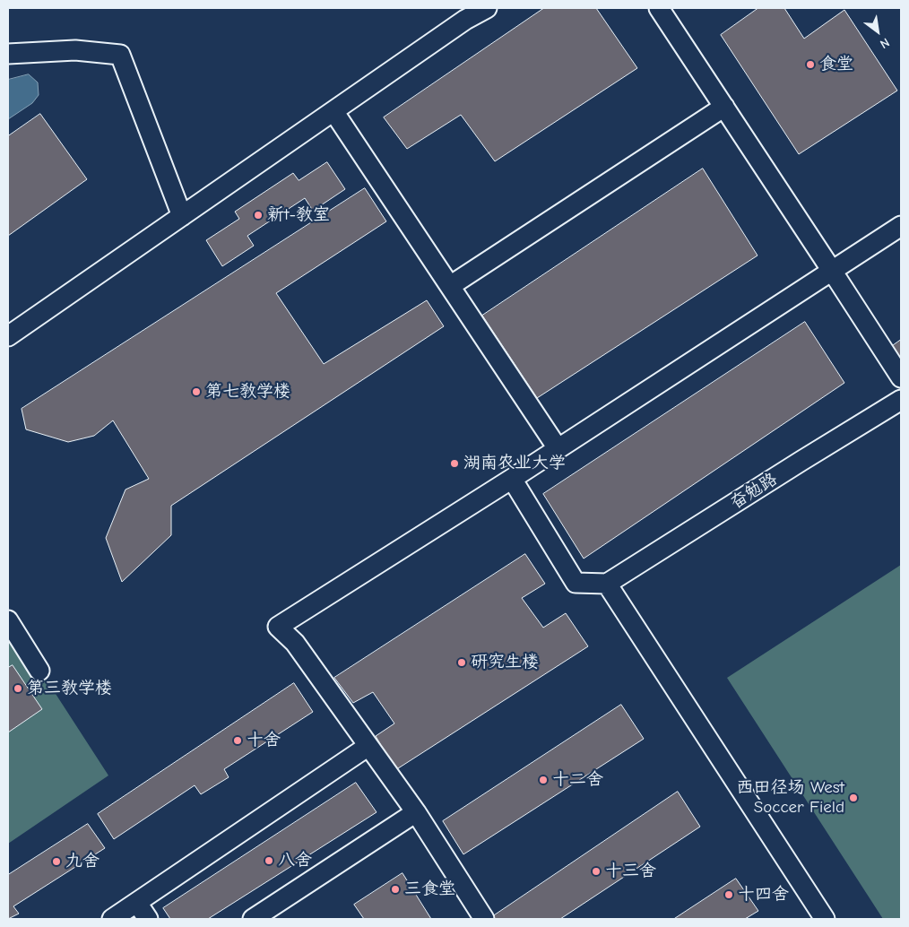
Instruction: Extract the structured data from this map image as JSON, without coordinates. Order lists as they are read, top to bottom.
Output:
{
  "streets": {
    "street": ["奋勉路"]
  },
  "places": [
    "食堂",
    "新t-教室",
    "第七教学楼",
    "湖南农业大学",
    "研究生楼",
    "第三教学楼",
    "十舍",
    "十二舍",
    "西田径场 West Soccer Field",
    "八舍",
    "九舍",
    "十三舍",
    "三食堂",
    "十四舍"
  ],
  "north": "bottom right"
}
